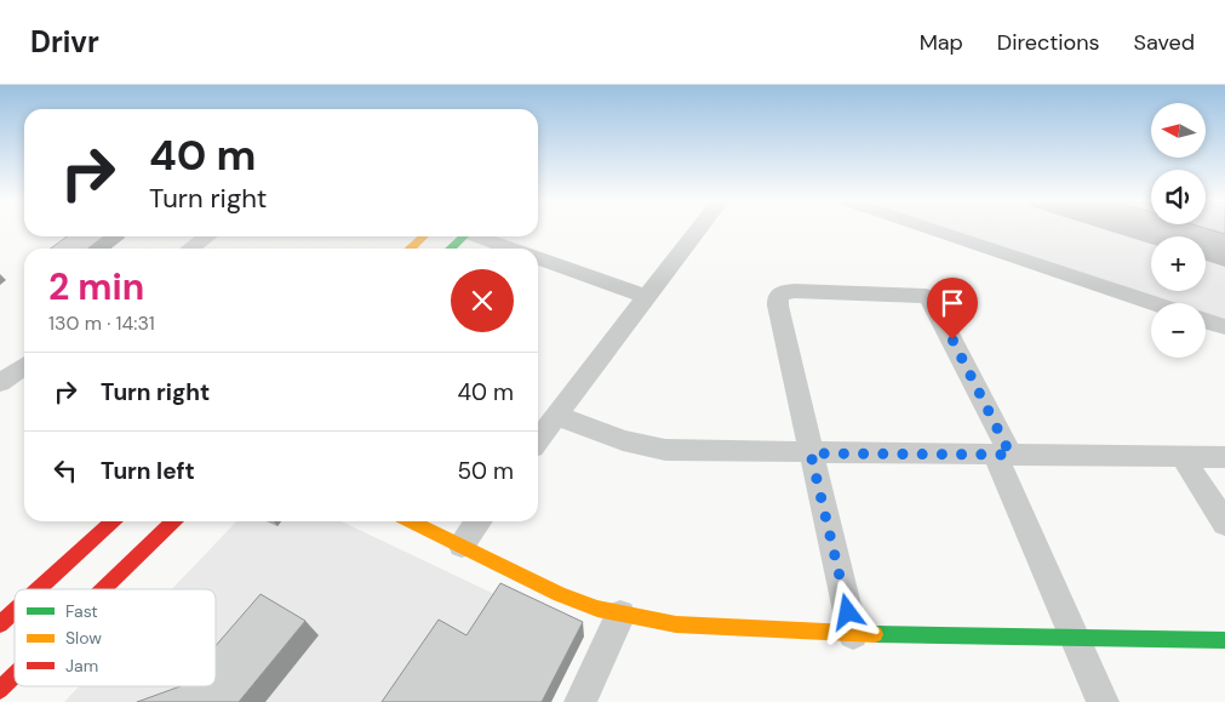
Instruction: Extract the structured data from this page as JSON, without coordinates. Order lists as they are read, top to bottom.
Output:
{
  "legend": ["Fast", "Slow", "Jam"],
  "north": "left",
  "page": {
    "header": "Drivr",
    "nav": ["Map", "Directions", "Saved"],
    "map_buttons": ["+", "−"],
    "turn": ["40 m", "Turn right"],
    "heading": ["2 min", "130 m · 14:31"],
    "list": [
      {
        "name": "Turn right",
        "value": "40 m"
      },
      {
        "name": "Turn left",
        "value": "50 m"
      }
    ]
  }
}
